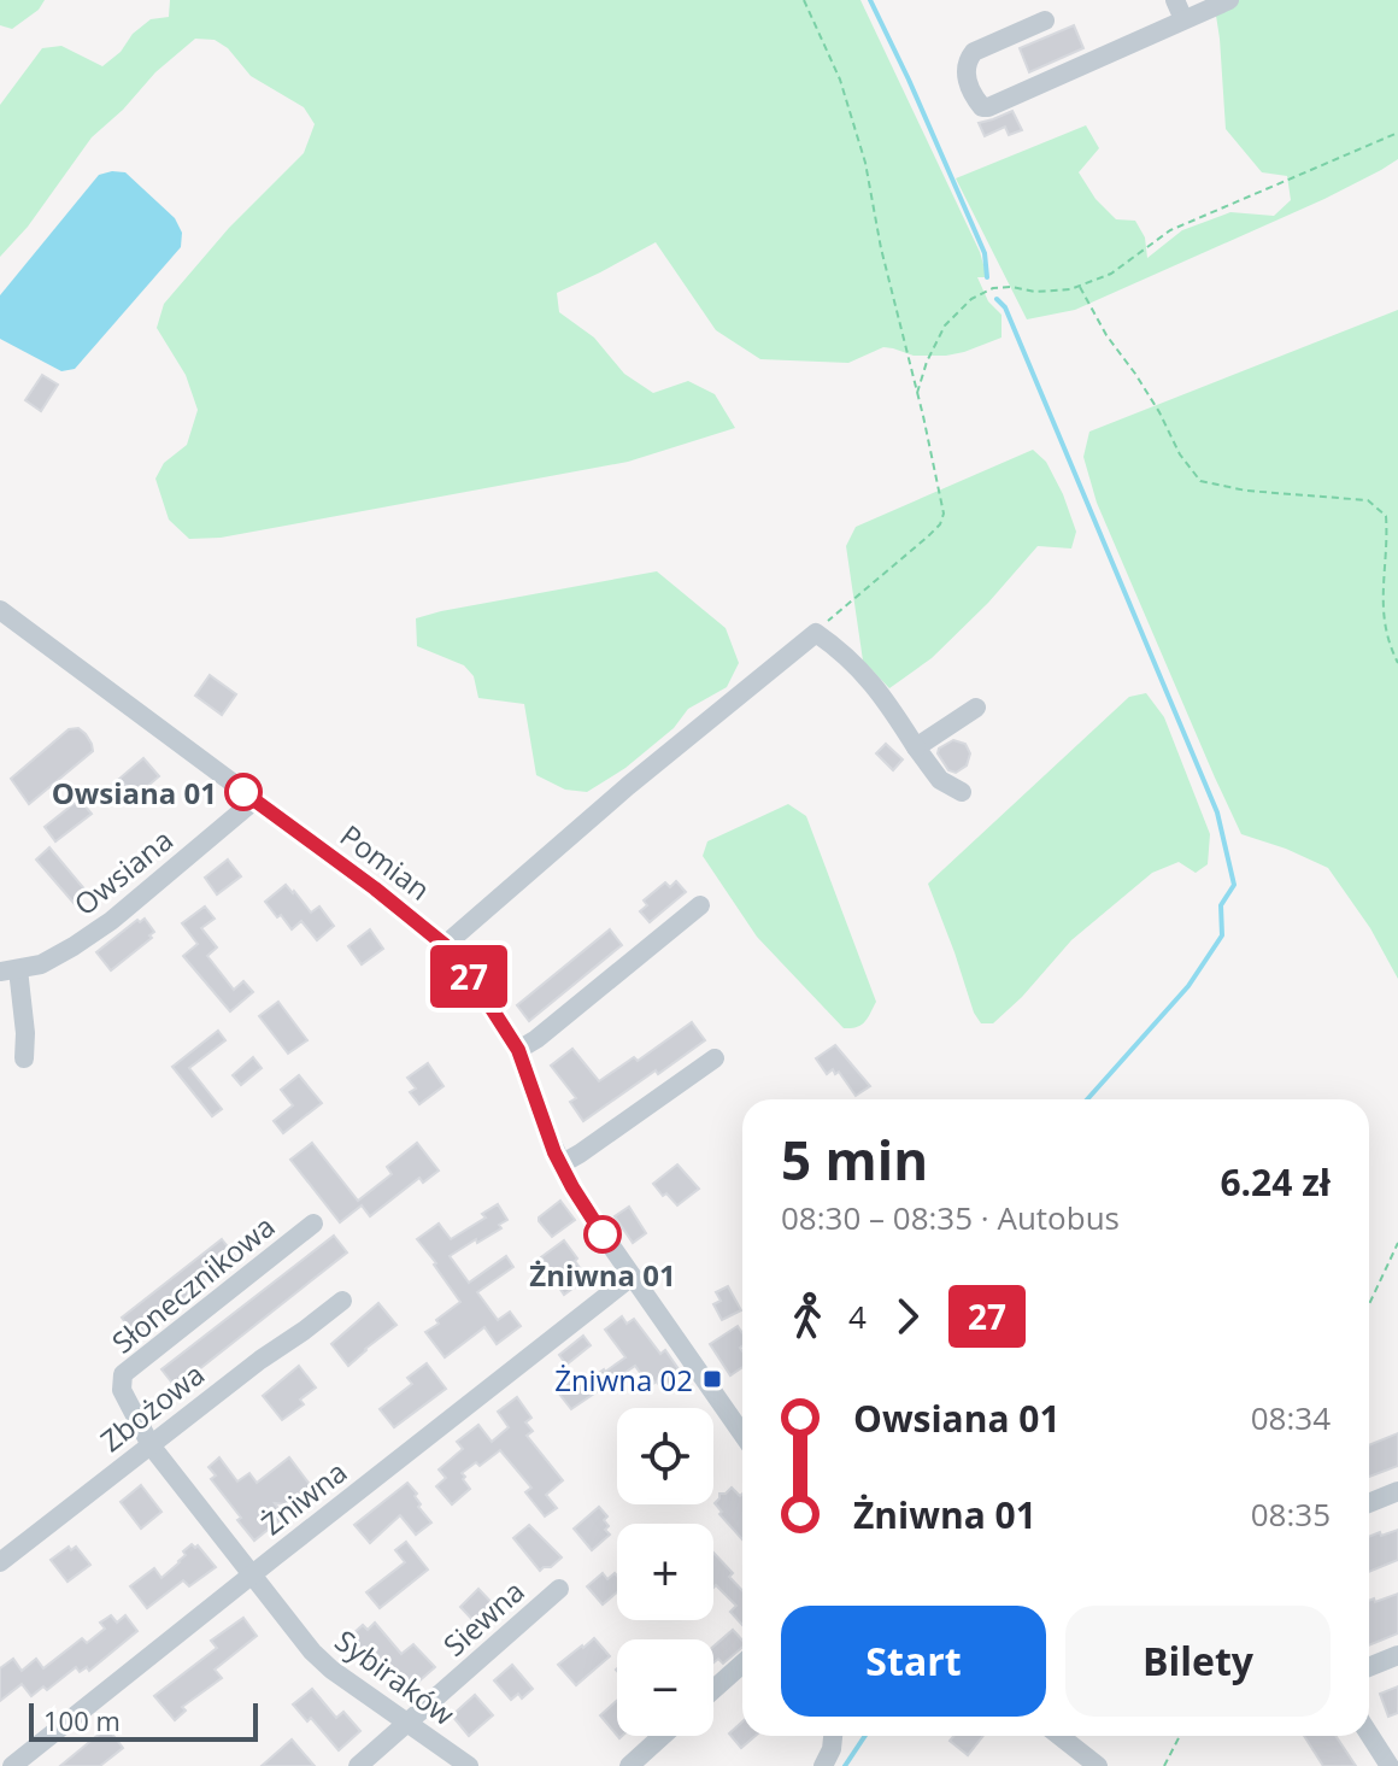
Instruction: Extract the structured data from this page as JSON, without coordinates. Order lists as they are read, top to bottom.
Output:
{
  "streets": {
    "street": [
      "Pomian",
      "Owsiana",
      "Słonecznikowa",
      "Zbożowa",
      "Żniwna",
      "Siewna",
      "Sybiraków"
    ]
  },
  "crossings": [
    ["Pomian", "Owsiana"],
    ["Pomian", "Żniwna"],
    ["Słonecznikowa", "Zbożowa"],
    ["Słonecznikowa", "Sybiraków"],
    ["Zbożowa", "Sybiraków"],
    ["Żniwna", "Sybiraków"],
    ["Siewna", "Sybiraków"]
  ],
  "places": {
    "other": ["Owsiana 01", "Żniwna 01"],
    "transit": ["Żniwna 02"]
  },
  "lines": ["bus line 27"],
  "scale_bar": "100 m",
  "page": {
    "on_map": "27",
    "heading": ["5 min", "08:30 – 08:35 · Autobus", "6.24 zł"],
    "legs": ["4", "27"],
    "list": [
      {
        "name": "Owsiana 01",
        "value": "08:34"
      },
      {
        "name": "Żniwna 01",
        "value": "08:35"
      }
    ],
    "map_buttons": ["+", "−"],
    "buttons": ["Start", "Bilety"],
    "scale": "100 m"
  }
}
